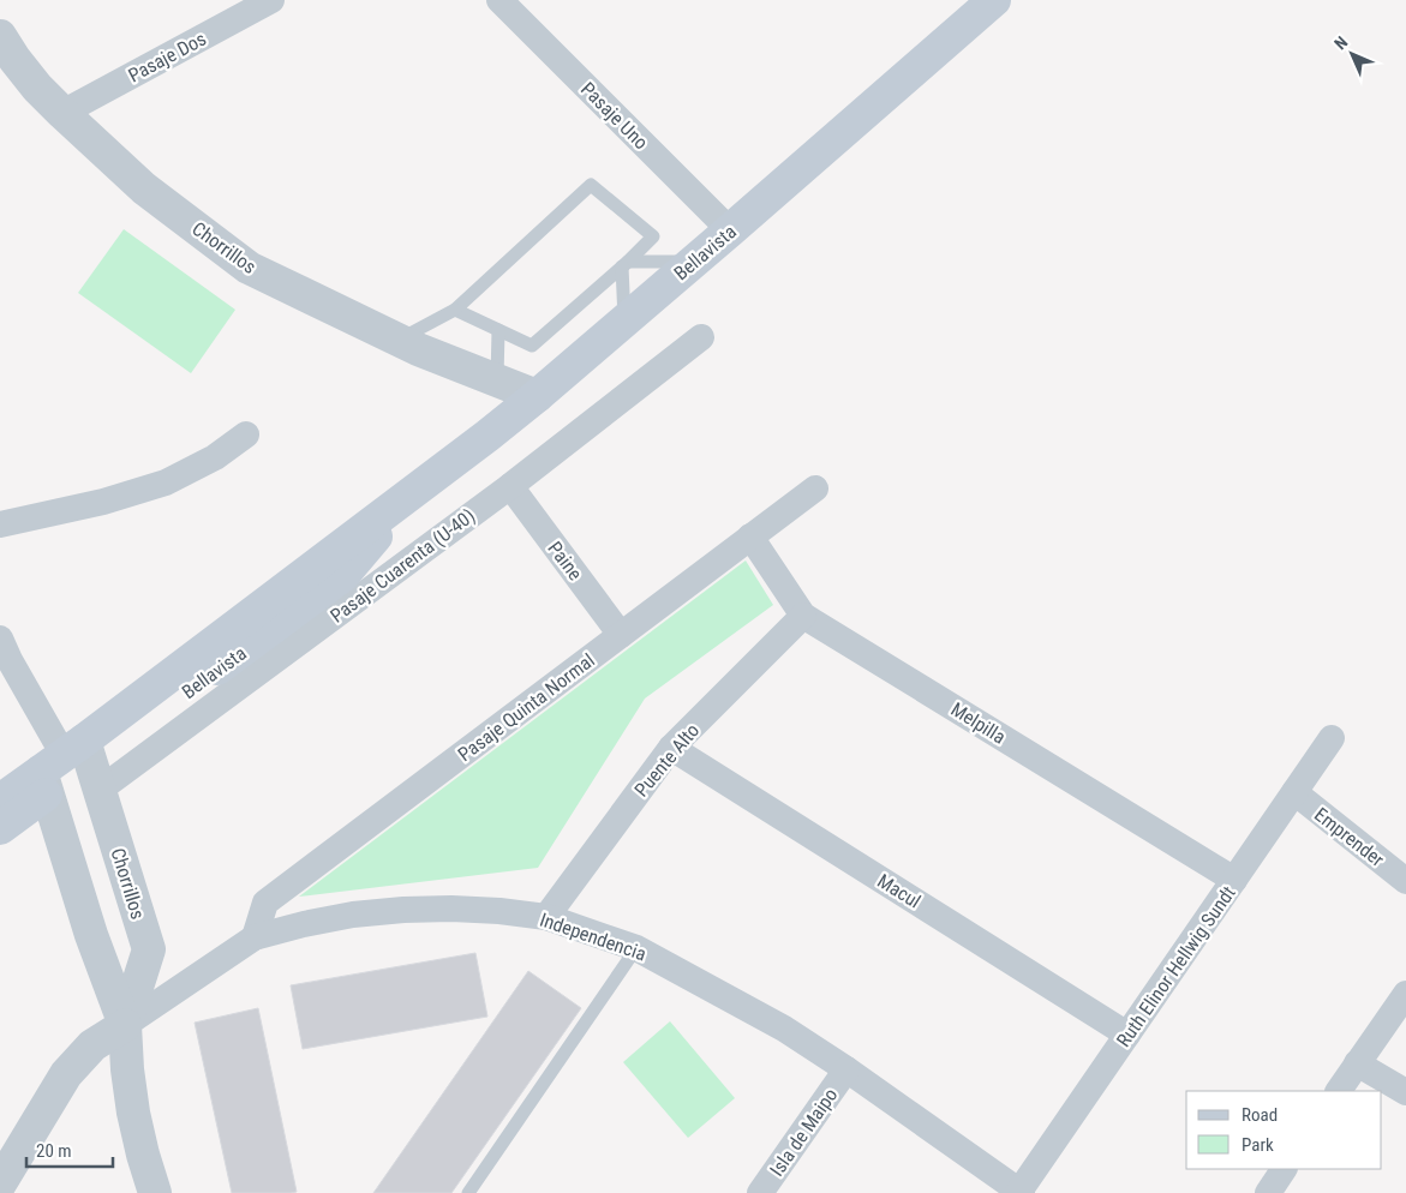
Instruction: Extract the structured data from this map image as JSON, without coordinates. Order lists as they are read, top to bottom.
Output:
{
  "streets": {
    "main road": ["Bellavista"],
    "street": [
      "Pasaje Dos",
      "Pasaje Uno",
      "Chorrillos",
      "Paine",
      "Pasaje Cuarenta (U-40)",
      "Pasaje Quinta Normal",
      "Melpilla",
      "Puente Alto",
      "Emprender",
      "Macul",
      "Independencia",
      "Ruth Elinor Hellwig Sundt",
      "Isla de Maipo"
    ]
  },
  "crossings": [
    ["Pasaje Dos", "Chorrillos"],
    ["Pasaje Uno", "Bellavista"],
    ["Chorrillos", "Bellavista"],
    ["Chorrillos", "Pasaje Cuarenta (U-40)"],
    ["Chorrillos", "Independencia"],
    ["Bellavista", "Pasaje Cuarenta (U-40)"],
    ["Paine", "Pasaje Cuarenta (U-40)"],
    ["Paine", "Pasaje Quinta Normal"],
    ["Pasaje Quinta Normal", "Melpilla"],
    ["Pasaje Quinta Normal", "Independencia"],
    ["Melpilla", "Puente Alto"],
    ["Melpilla", "Ruth Elinor Hellwig Sundt"],
    ["Puente Alto", "Macul"],
    ["Puente Alto", "Independencia"],
    ["Emprender", "Ruth Elinor Hellwig Sundt"],
    ["Macul", "Ruth Elinor Hellwig Sundt"],
    ["Independencia", "Ruth Elinor Hellwig Sundt"],
    ["Independencia", "Isla de Maipo"]
  ],
  "legend": ["Road", "Park"],
  "scale_bar": "20 m",
  "north": "top left"
}
